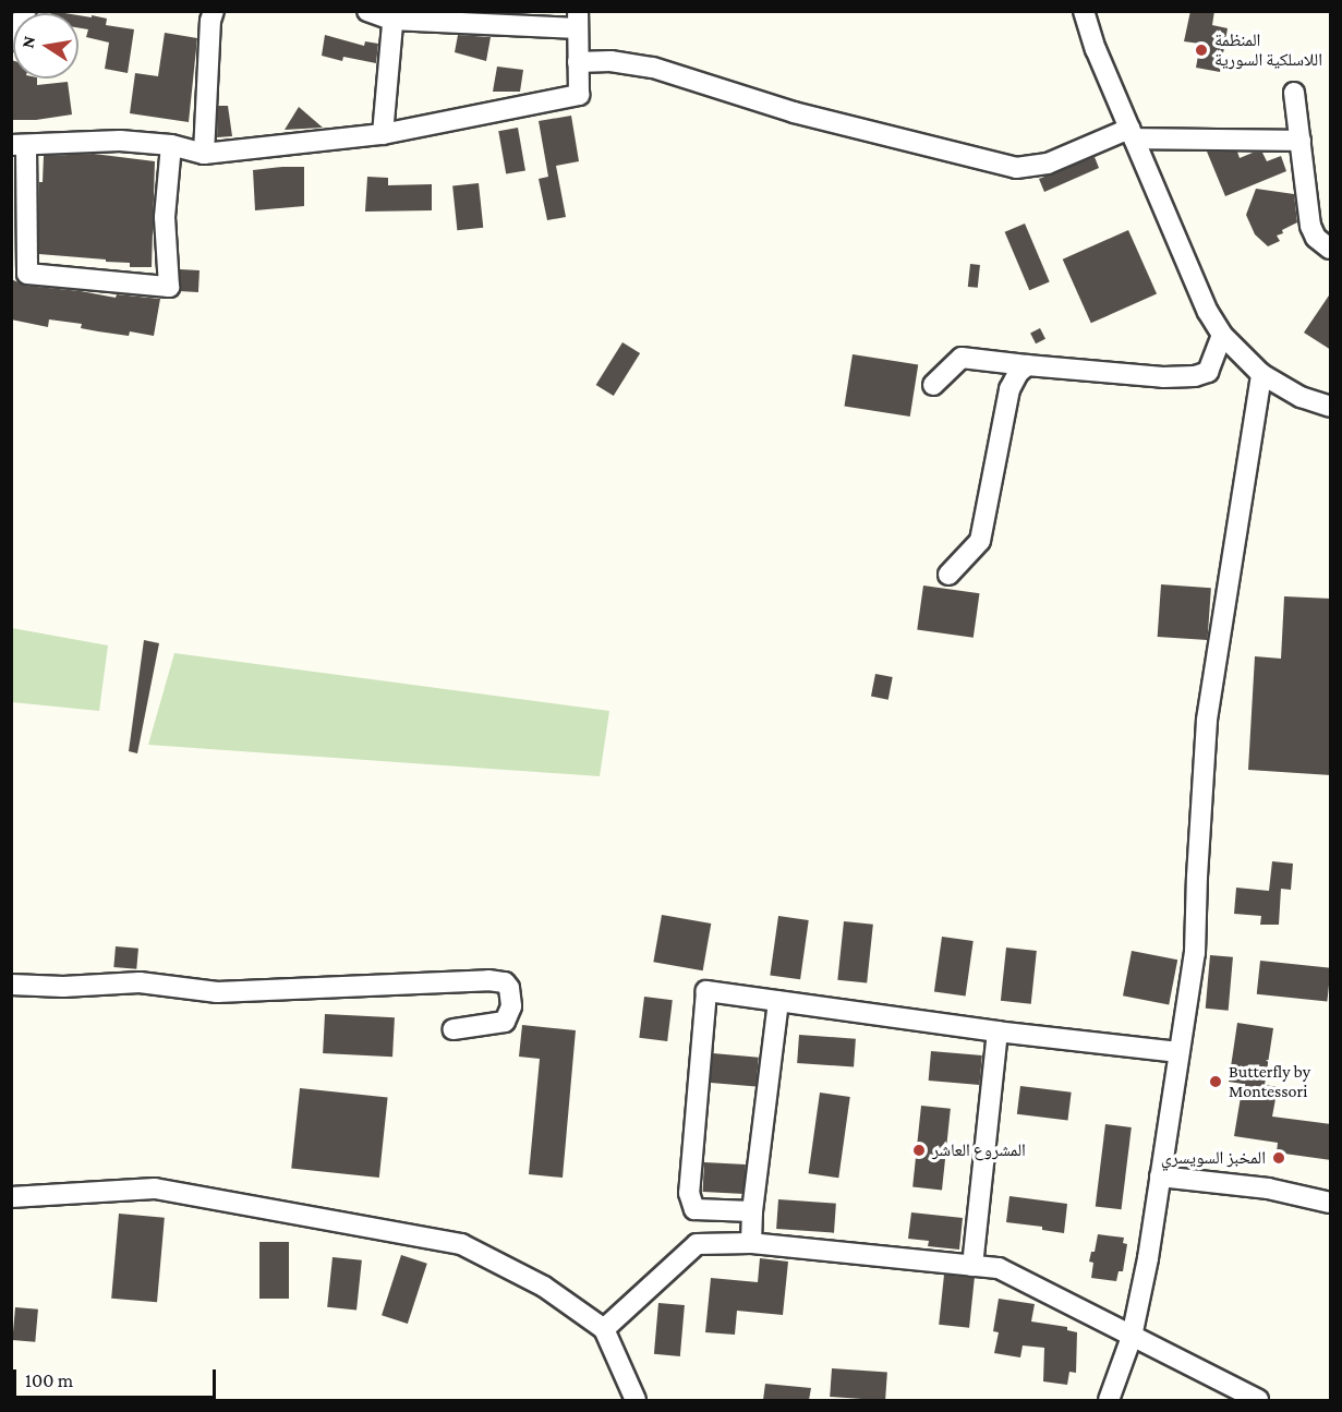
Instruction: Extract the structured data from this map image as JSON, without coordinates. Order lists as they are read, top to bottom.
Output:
{
  "places": [
    "المنظمة اللاسلكية السورية",
    "Butterfly by Montessori",
    "المشروع العاشر",
    "المخبز السويسري"
  ],
  "scale_bar": "100 m",
  "north": "left"
}
